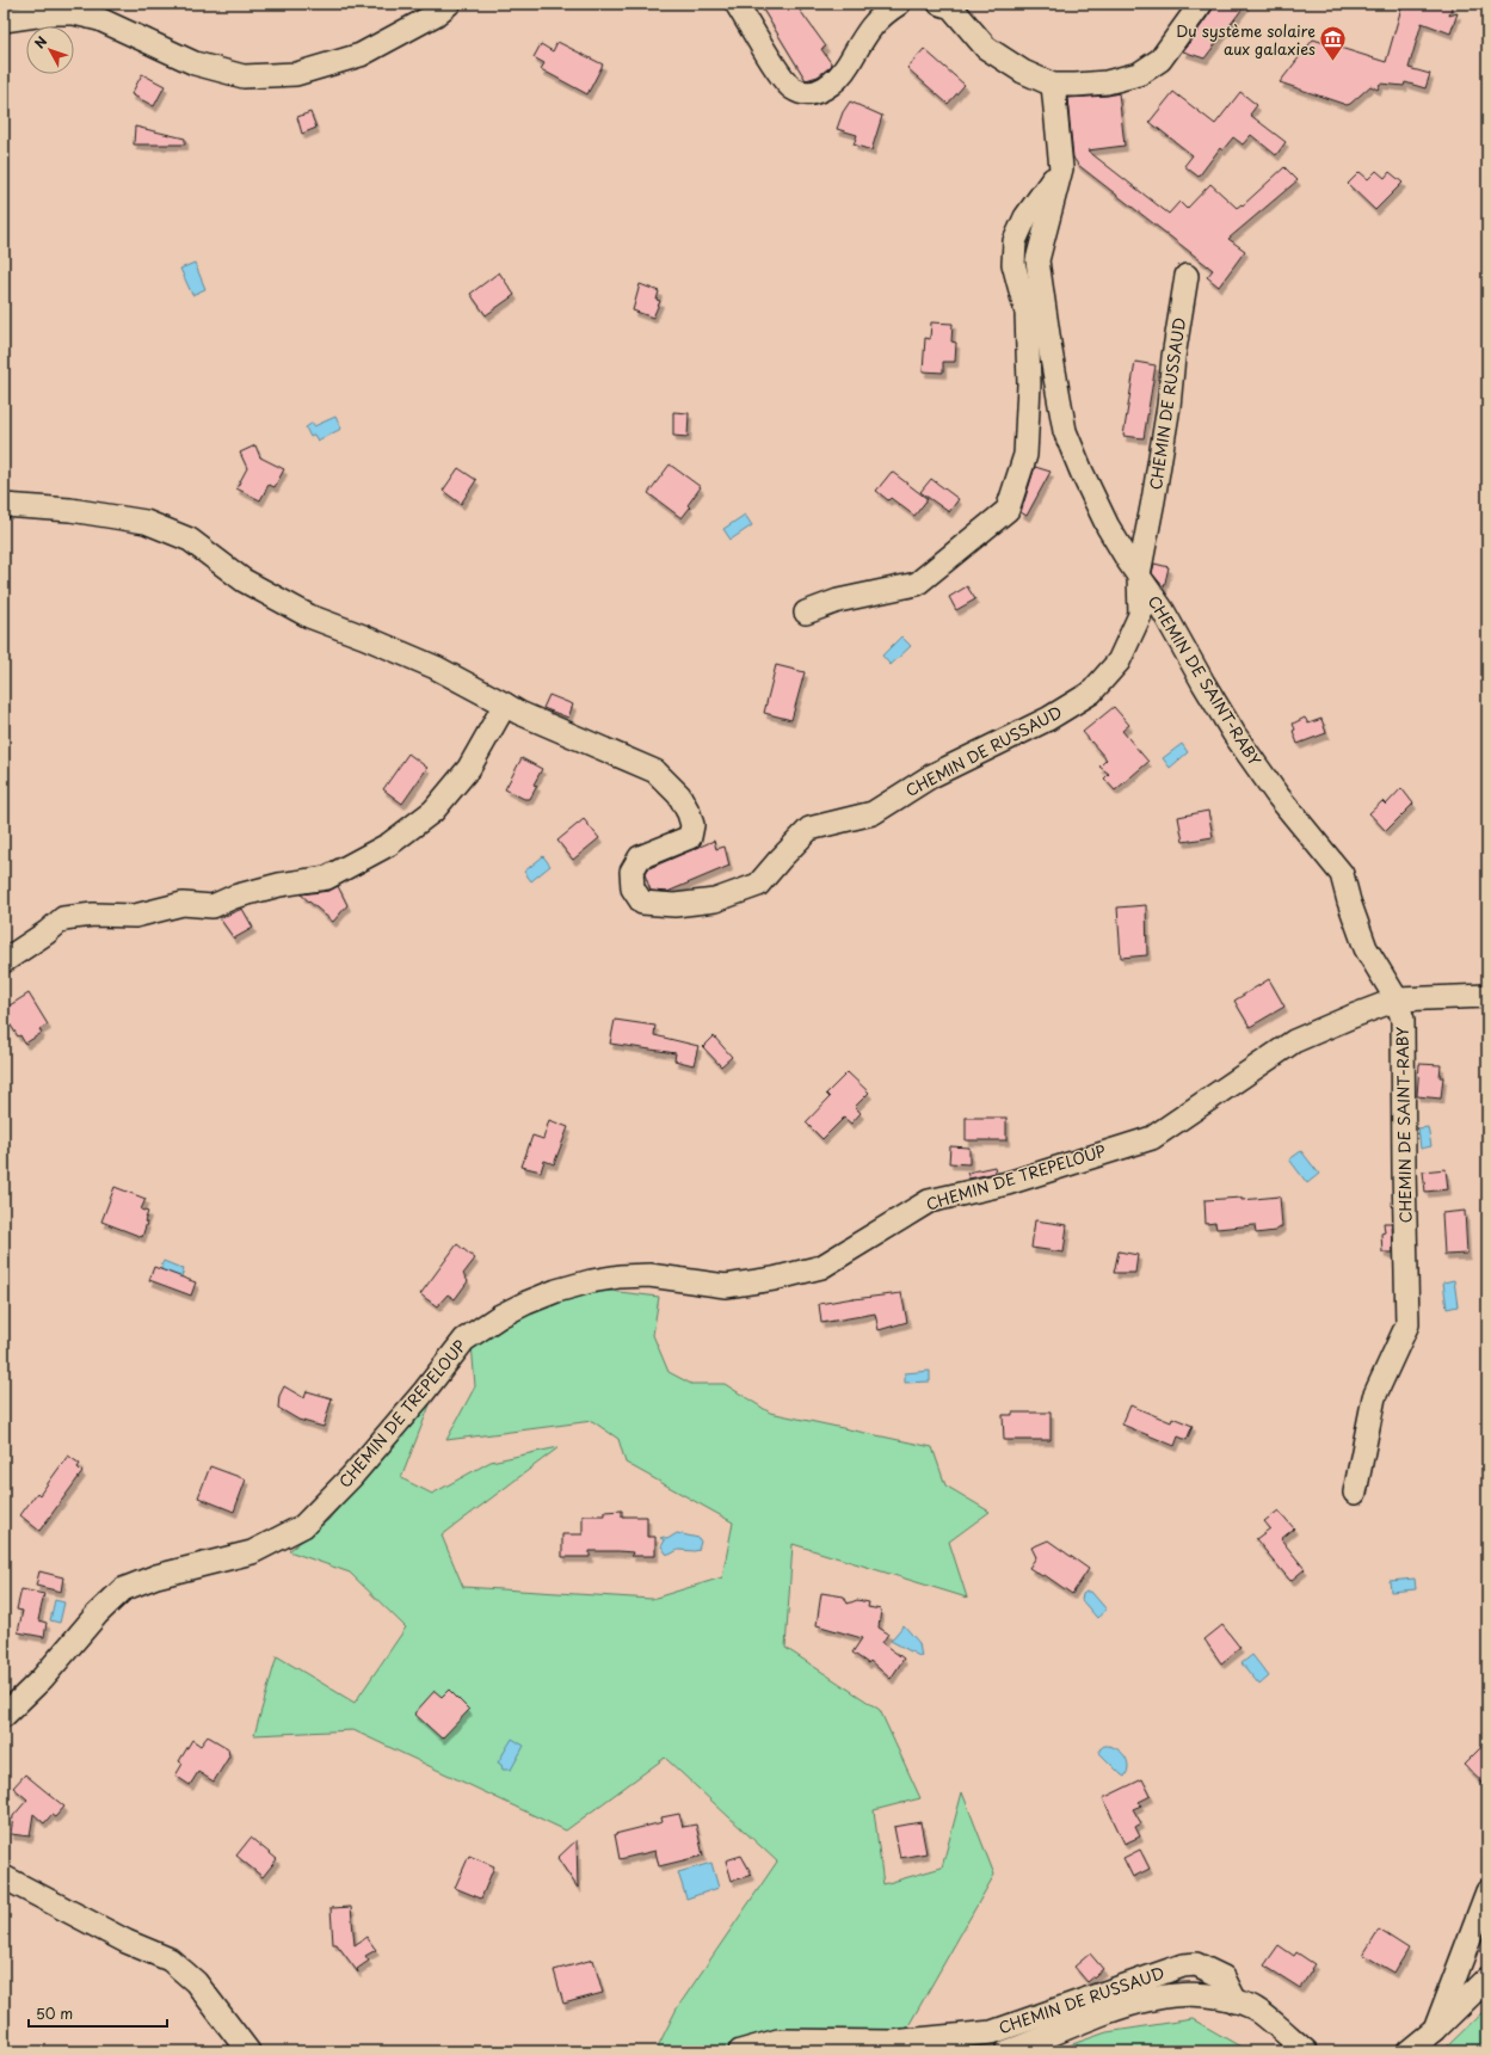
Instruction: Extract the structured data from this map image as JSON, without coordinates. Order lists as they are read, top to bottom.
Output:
{
  "streets": {
    "street": ["CHEMIN DE RUSSAUD", "CHEMIN DE SAINT-RABY", "CHEMIN DE TREPELOUP"]
  },
  "crossings": [
    ["CHEMIN DE RUSSAUD", "CHEMIN DE SAINT-RABY"],
    ["CHEMIN DE SAINT-RABY", "CHEMIN DE TREPELOUP"]
  ],
  "places": {
    "museum": ["Du système solaire aux galaxies"]
  },
  "scale_bar": "50 m",
  "north": "top left"
}
